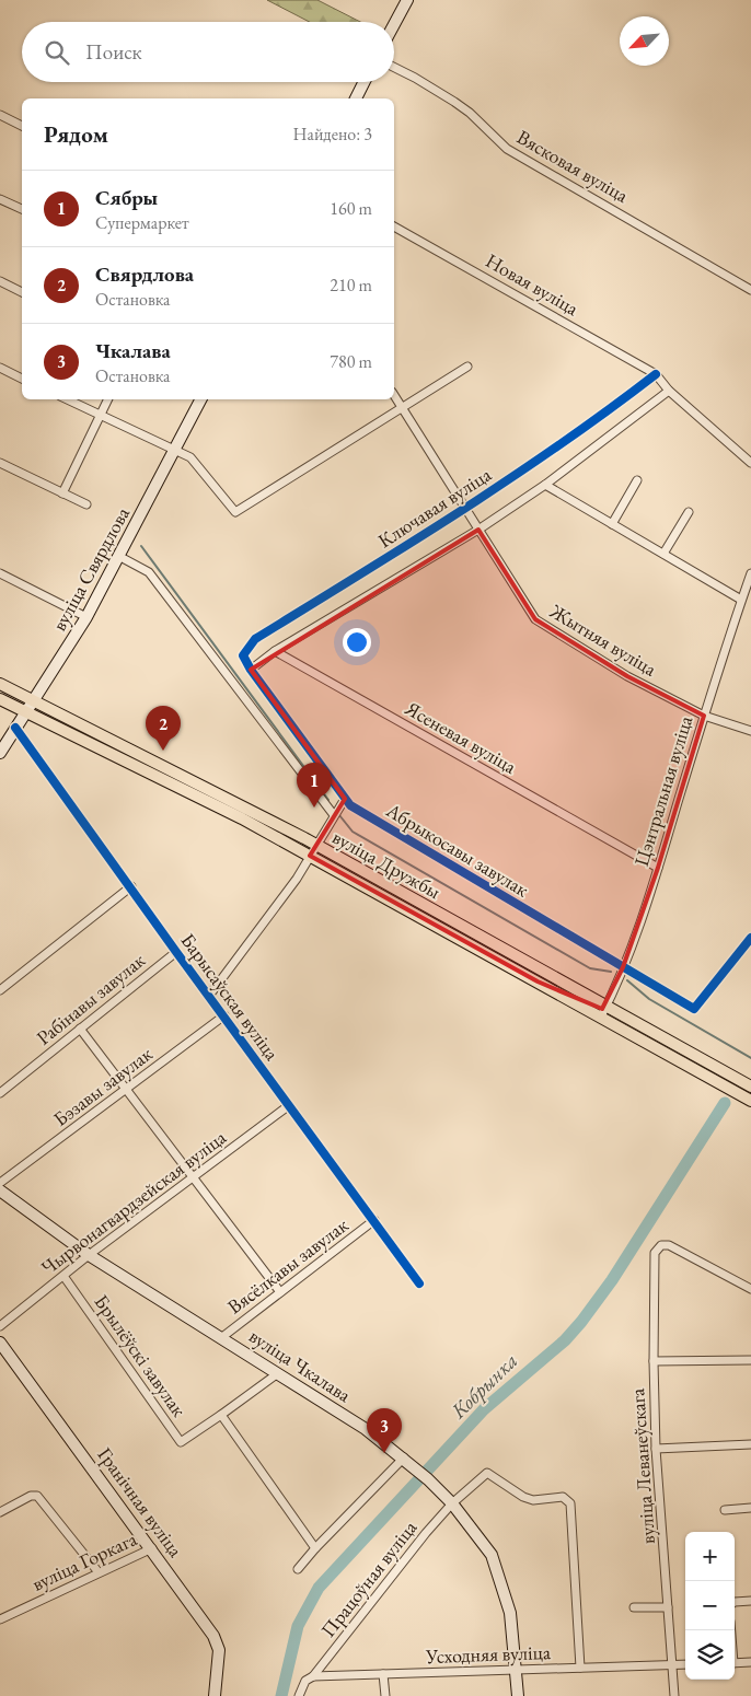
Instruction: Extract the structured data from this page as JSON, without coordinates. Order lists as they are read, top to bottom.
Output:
{
  "streets": {
    "main road": [
      "вуліца Свярдлова",
      "вуліца Дружбы",
      "вуліца Чкалава",
      "Гранічная вуліца"
    ],
    "street": [
      "Вясковая вуліца",
      "Новая вуліца",
      "Ключавая вуліца",
      "Жытняя вуліца",
      "Ясеневая вуліца",
      "Цэнтральная вуліца",
      "Абрыкосавы завулак",
      "Барысаўская вуліца",
      "Рабінавы завулак",
      "Бэзавы завулак",
      "Чырвонагвардзейская вуліца",
      "Вясёлкавы завулак",
      "Брылёўскі завулак",
      "вуліца Леванеўскага",
      "вуліца Горкага",
      "Працоўная вуліца",
      "Усходняя вуліца"
    ]
  },
  "crossings": [
    ["Новая вуліца", "Ключавая вуліца"],
    ["Ключавая вуліца", "Жытняя вуліца"],
    ["Ключавая вуліца", "Ясеневая вуліца"],
    ["Ключавая вуліца", "Абрыкосавы завулак"],
    ["вуліца Свярдлова", "вуліца Дружбы"],
    ["вуліца Свярдлова", "Барысаўская вуліца"],
    ["Жытняя вуліца", "Цэнтральная вуліца"],
    ["Ясеневая вуліца", "Цэнтральная вуліца"],
    ["Цэнтральная вуліца", "Абрыкосавы завулак"],
    ["Цэнтральная вуліца", "вуліца Дружбы"],
    ["Абрыкосавы завулак", "Барысаўская вуліца"],
    ["вуліца Дружбы", "Барысаўская вуліца"],
    ["Барысаўская вуліца", "Рабінавы завулак"],
    ["Барысаўская вуліца", "Бэзавы завулак"],
    ["Барысаўская вуліца", "Чырвонагвардзейская вуліца"],
    ["Барысаўская вуліца", "Вясёлкавы завулак"],
    ["Чырвонагвардзейская вуліца", "Брылёўскі завулак"],
    ["Чырвонагвардзейская вуліца", "вуліца Чкалава"],
    ["Вясёлкавы завулак", "вуліца Чкалава"],
    ["Брылёўскі завулак", "вуліца Чкалава"],
    ["вуліца Чкалава", "Працоўная вуліца"],
    ["вуліца Чкалава", "Усходняя вуліца"],
    ["вуліца Леванеўскага", "Усходняя вуліца"],
    ["Гранічная вуліца", "вуліца Горкага"],
    ["Працоўная вуліца", "Усходняя вуліца"]
  ],
  "water": ["Кобрынка"],
  "north": "bottom left",
  "page": {
    "search": "Поиск",
    "heading": ["Рядом", "Найдено: 3"],
    "list": [
      {
        "mark": "1",
        "name": "Сябры",
        "note": "Супермаркет",
        "value": "160 m"
      },
      {
        "mark": "2",
        "name": "Свярдлова",
        "note": "Остановка",
        "value": "210 m"
      },
      {
        "mark": "3",
        "name": "Чкалава",
        "note": "Остановка",
        "value": "780 m"
      }
    ],
    "pins": ["2", "1", "3"],
    "map_buttons": ["+", "−"]
  }
}
